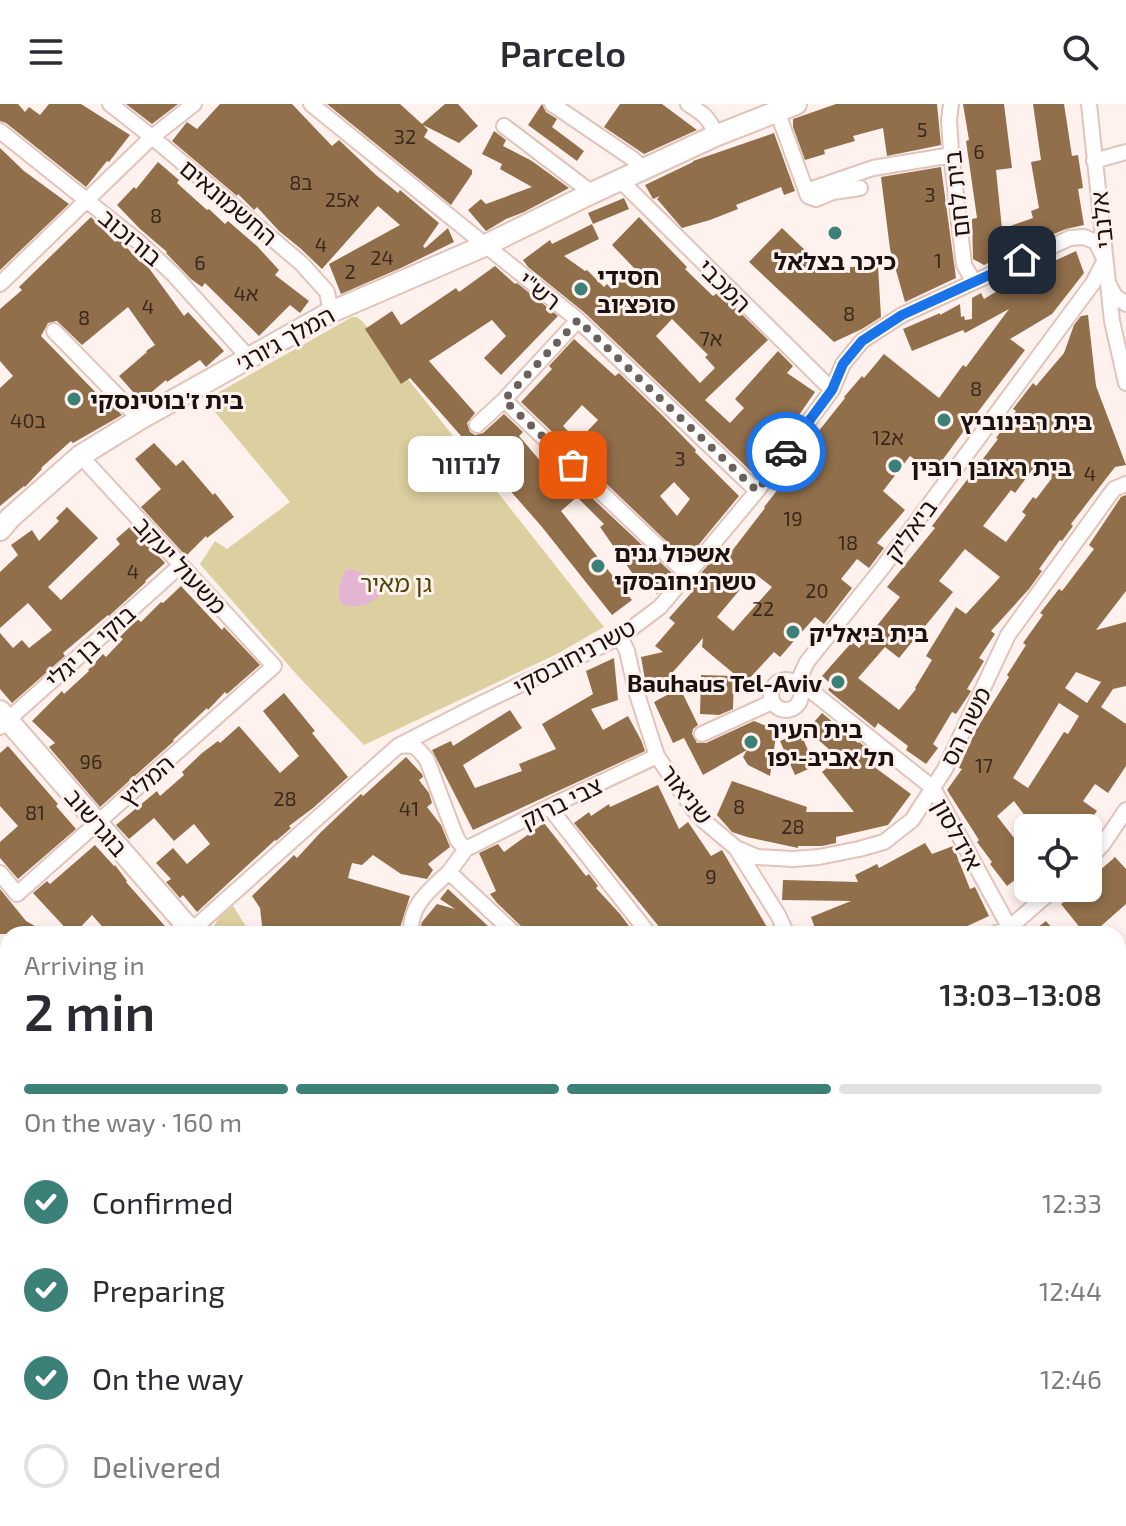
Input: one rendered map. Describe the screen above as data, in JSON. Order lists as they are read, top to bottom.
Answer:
{
  "streets": {
    "street": [
      "בית לחם",
      "החשמונאים",
      "אלנבי",
      "בורוכוב",
      "המכבי",
      "רש\"י",
      "המלך ג׳ורג׳",
      "ביאליק",
      "משעול יעקב",
      "בוקי בן יגלי",
      "טשרניחובסקי",
      "משה הס",
      "המליץ",
      "שניאור",
      "צבי ברוק",
      "בוגרשוב",
      "אידלסון"
    ]
  },
  "crossings": [
    ["בית לחם", "טשרניחובסקי"],
    ["החשמונאים", "המלך ג׳ורג׳"],
    ["אלנבי", "ביאליק"],
    ["אלנבי", "טשרניחובסקי"],
    ["בורוכוב", "המלך ג׳ורג׳"],
    ["המכבי", "המלך ג׳ורג׳"],
    ["המכבי", "טשרניחובסקי"],
    ["רש\"י", "המלך ג׳ורג׳"],
    ["רש\"י", "טשרניחובסקי"],
    ["ביאליק", "טשרניחובסקי"],
    ["ביאליק", "אידלסון"],
    ["משעול יעקב", "בוקי בן יגלי"],
    ["משעול יעקב", "המליץ"],
    ["בוקי בן יגלי", "בוגרשוב"],
    ["טשרניחובסקי", "שניאור"],
    ["משה הס", "שניאור"],
    ["משה הס", "אידלסון"],
    ["המליץ", "בוגרשוב"],
    ["שניאור", "צבי ברוק"]
  ],
  "parks": ["גן מאיר"],
  "places": [
    "כיכר בצלאל",
    "חסידי סוכצ׳וב",
    "בית ז'בוטינסקי",
    "בית רבינוביץ",
    "לנדוור",
    "בית ראובן רובין",
    "אשכול גנים טשרניחובסקי",
    "בית ביאליק",
    "Bauhaus Tel-Aviv",
    "בית העיר תל אביב-יפו"
  ],
  "house_numbers": [
    "5",
    "32",
    "6",
    "8ב",
    "3",
    "25א",
    "8",
    "4",
    "24",
    "1",
    "6",
    "2",
    "4א",
    "4",
    "8",
    "8",
    "7א",
    "8",
    "40ב",
    "12א",
    "3",
    "4",
    "19",
    "18",
    "4",
    "20",
    "22",
    "96",
    "17",
    "28",
    "8",
    "41",
    "81",
    "28",
    "9"
  ],
  "page": {
    "header": "Parcelo",
    "bubble": "לנדוור",
    "heading": ["2 min", "Arriving in", "13:03–13:08"],
    "bar": "On the way · 160 m",
    "list": [
      ["Confirmed", "12:33"],
      ["Preparing", "12:44"],
      ["On the way", "12:46"],
      "Delivered"
    ]
  }
}
